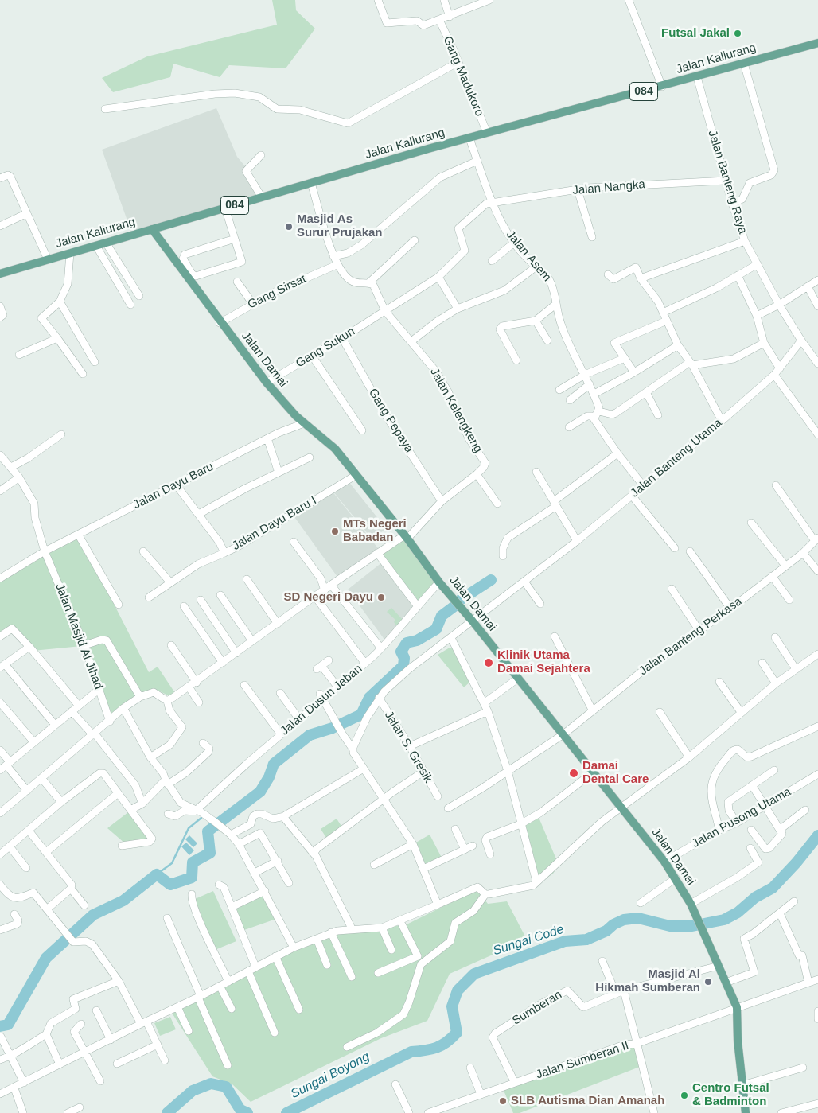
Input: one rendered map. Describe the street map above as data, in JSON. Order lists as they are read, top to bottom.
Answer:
{
  "streets": {
    "main road": ["Jalan Kaliurang", "084", "Jalan Damai"],
    "street": [
      "Gang Madukoro",
      "Jalan Banteng Raya",
      "Jalan Nangka",
      "Jalan Asem",
      "Gang Sirsat",
      "Gang Sukun",
      "Jalan Kelengkeng",
      "Gang Pepaya",
      "Jalan Banteng Utama",
      "Jalan Dayu Baru",
      "Jalan Dayu Baru I",
      "Jalan Masjid Al Jihad",
      "Jalan Banteng Perkasa",
      "Jalan Dusun Jaban",
      "Jalan S. Gresik",
      "Jalan Pusong Utama",
      "Sumberan",
      "Jalan Sumberan II"
    ]
  },
  "crossings": [
    ["Jalan Kaliurang", "Gang Madukoro"],
    ["Jalan Kaliurang", "Jalan Banteng Raya"],
    ["Jalan Kaliurang", "Jalan Asem"],
    ["Jalan Kaliurang", "Jalan Damai"],
    ["Jalan Banteng Raya", "Jalan Nangka"],
    ["Jalan Nangka", "Jalan Asem"],
    ["Jalan Nangka", "Gang Sukun"],
    ["Jalan Asem", "Gang Sukun"],
    ["Gang Sirsat", "Jalan Damai"],
    ["Gang Sukun", "Jalan Damai"],
    ["Gang Sukun", "Jalan Kelengkeng"],
    ["Gang Sukun", "Gang Pepaya"],
    ["Jalan Damai", "Jalan Banteng Utama"],
    ["Jalan Damai", "Jalan Dayu Baru"],
    ["Jalan Damai", "Jalan Dayu Baru I"],
    ["Jalan Damai", "Jalan Banteng Perkasa"],
    ["Jalan Damai", "Jalan Dusun Jaban"],
    ["Jalan Damai", "Jalan Pusong Utama"],
    ["Jalan Damai", "Sumberan"],
    ["Jalan Damai", "Jalan Sumberan II"],
    ["Jalan Banteng Utama", "Jalan S. Gresik"],
    ["Jalan Dayu Baru", "Jalan Dayu Baru I"],
    ["Jalan Dayu Baru", "Jalan Masjid Al Jihad"],
    ["Sumberan", "Jalan Sumberan II"]
  ],
  "water": ["Sungai Code", "Sungai Boyong"],
  "places": [
    "Futsal Jakal",
    "Masjid As Surur Prujakan",
    "MTs Negeri Babadan",
    "SD Negeri Dayu",
    "Klinik Utama Damai Sejahtera",
    "Damai Dental Care",
    "Masjid Al Hikmah Sumberan",
    "Centro Futsal & Badminton",
    "SLB Autisma Dian Amanah"
  ]
}
